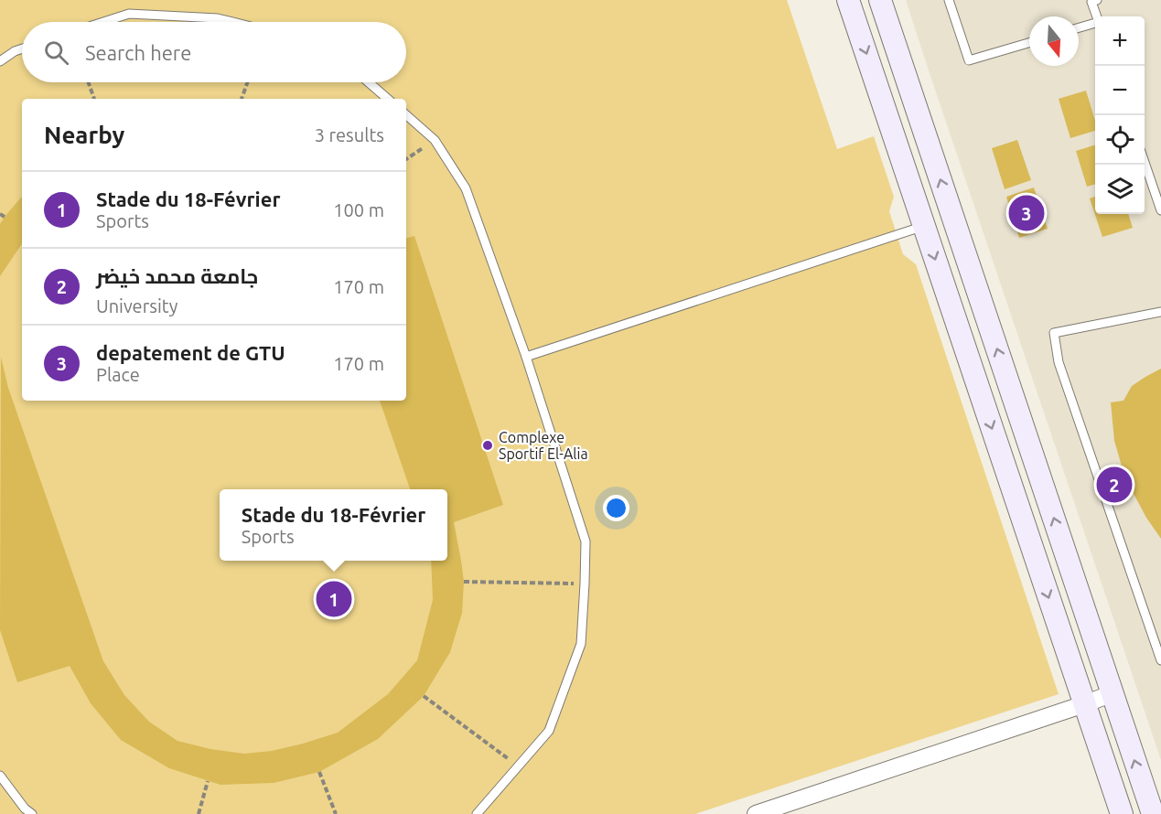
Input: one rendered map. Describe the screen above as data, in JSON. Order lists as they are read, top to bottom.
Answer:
{
  "places": ["Complexe Sportif El-Alia"],
  "north": "bottom",
  "page": {
    "map_buttons": ["+", "−"],
    "search": "Search here",
    "heading": ["Nearby", "3 results"],
    "list": [
      {
        "mark": "1",
        "name": "Stade du 18-Février",
        "note": "Sports",
        "value": "100 m"
      },
      {
        "mark": "2",
        "name": "جامعة محمد خيضر",
        "note": "University",
        "value": "170 m"
      },
      {
        "mark": "3",
        "name": "depatement de GTU",
        "note": "Place",
        "value": "170 m"
      }
    ],
    "pins": ["3", "2", "1"],
    "popup": ["Stade du 18-Février", "Sports"]
  }
}
